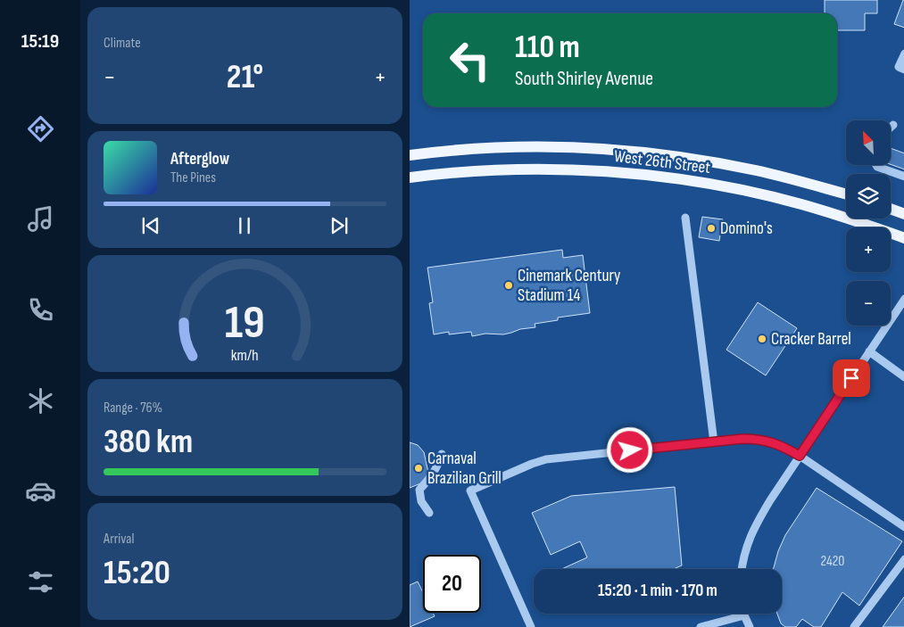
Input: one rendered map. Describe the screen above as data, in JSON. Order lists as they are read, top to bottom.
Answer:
{
  "streets": {
    "main road": ["West 26th Street"]
  },
  "places": [
    "Domino's",
    "Cinemark Century Stadium 14",
    "Cracker Barrel",
    "Carnaval Brazilian Grill"
  ],
  "house_numbers": ["2420"],
  "north": "top left",
  "page": {
    "tabs": "15:19",
    "tile": [
      "Climate",
      ["Range · 76%", "380 km"],
      ["Arrival", "15:20"]
    ],
    "turn": ["110 m", "South Shirley Avenue"],
    "heat": ["−", "21°", "+"],
    "map_buttons": ["+", "−"],
    "song": ["Afterglow", "The Pines"],
    "limit": "20",
    "trip": "15:20 · 1 min · 170 m",
    "gauge": ["19", "km/h"]
  }
}
